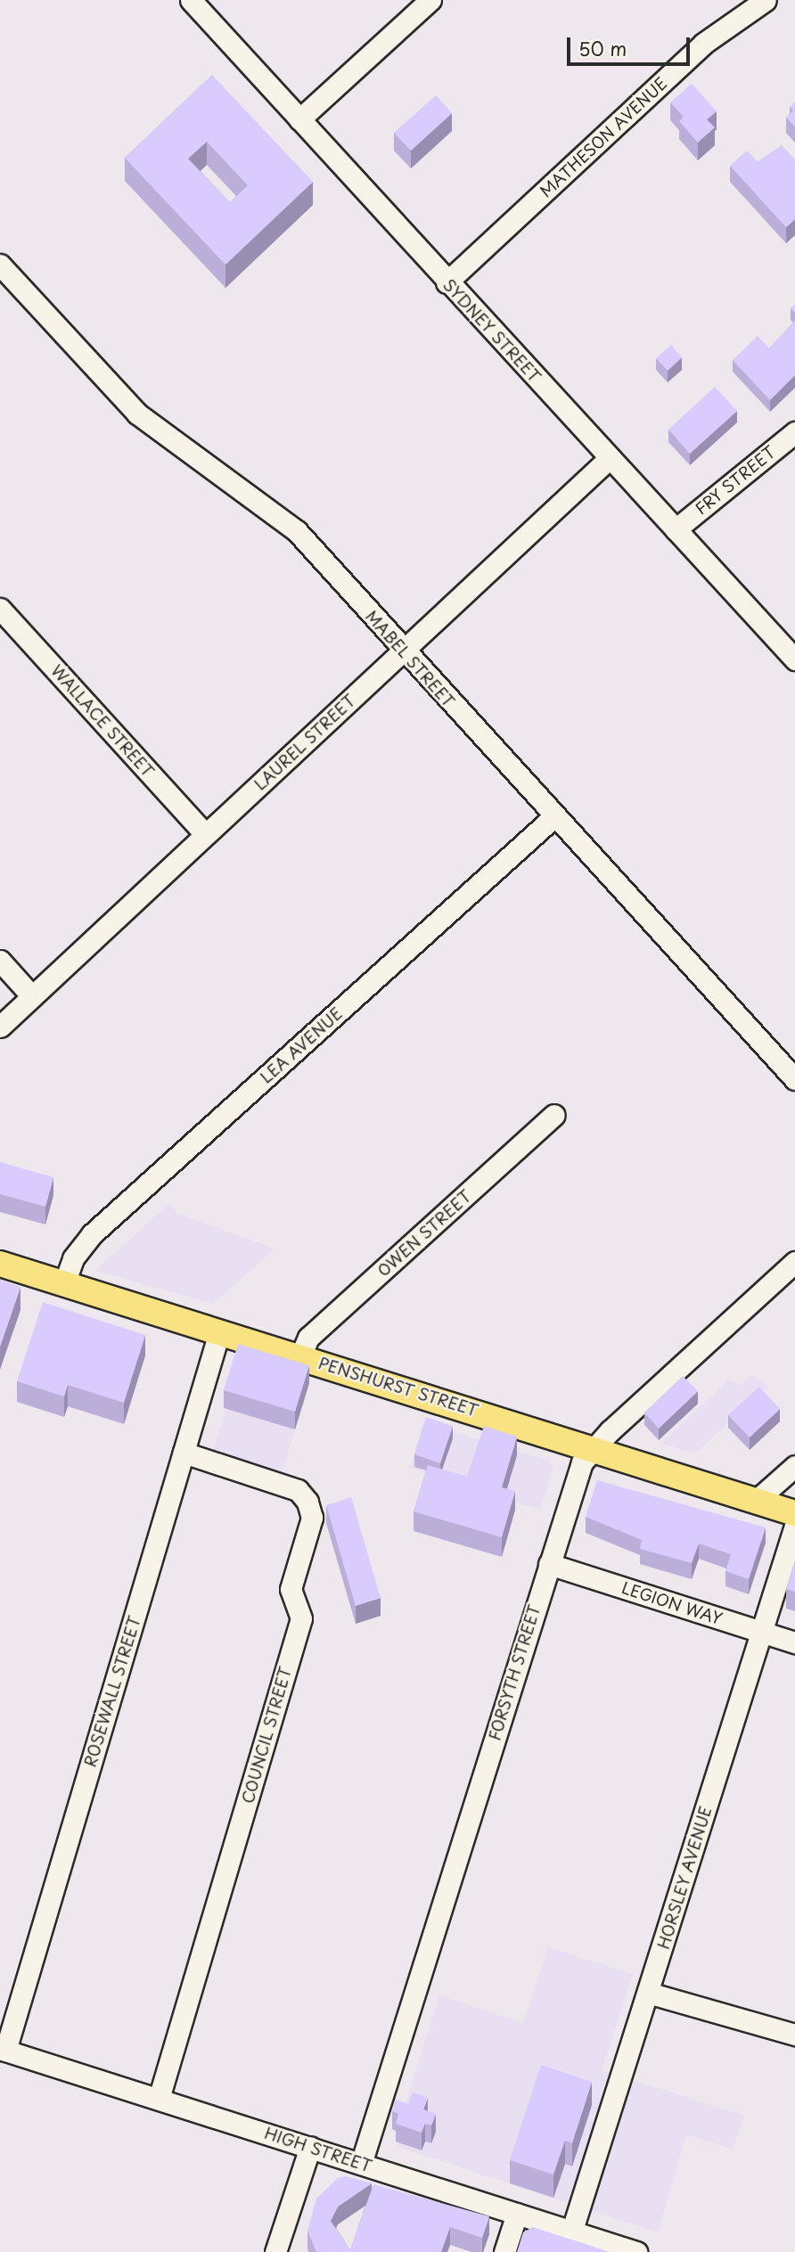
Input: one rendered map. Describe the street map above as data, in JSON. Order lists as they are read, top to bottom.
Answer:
{
  "streets": {
    "main road": ["PENSHURST STREET"],
    "street": [
      "MATHESON AVENUE",
      "SYDNEY STREET",
      "FRY STREET",
      "MABEL STREET",
      "WALLACE STREET",
      "LAUREL STREET",
      "LEA AVENUE",
      "OWEN STREET",
      "LEGION WAY",
      "FORSYTH STREET",
      "ROSEWALL STREET",
      "COUNCIL STREET",
      "HORSLEY AVENUE",
      "HIGH STREET"
    ]
  },
  "crossings": [
    ["MATHESON AVENUE", "SYDNEY STREET"],
    ["SYDNEY STREET", "FRY STREET"],
    ["SYDNEY STREET", "LAUREL STREET"],
    ["MABEL STREET", "LAUREL STREET"],
    ["MABEL STREET", "LEA AVENUE"],
    ["WALLACE STREET", "LAUREL STREET"],
    ["LEA AVENUE", "PENSHURST STREET"],
    ["OWEN STREET", "PENSHURST STREET"],
    ["PENSHURST STREET", "FORSYTH STREET"],
    ["PENSHURST STREET", "ROSEWALL STREET"],
    ["LEGION WAY", "FORSYTH STREET"],
    ["LEGION WAY", "HORSLEY AVENUE"],
    ["FORSYTH STREET", "HIGH STREET"],
    ["ROSEWALL STREET", "COUNCIL STREET"],
    ["ROSEWALL STREET", "HIGH STREET"],
    ["COUNCIL STREET", "HIGH STREET"],
    ["HORSLEY AVENUE", "HIGH STREET"]
  ],
  "scale_bar": "50 m"
}
